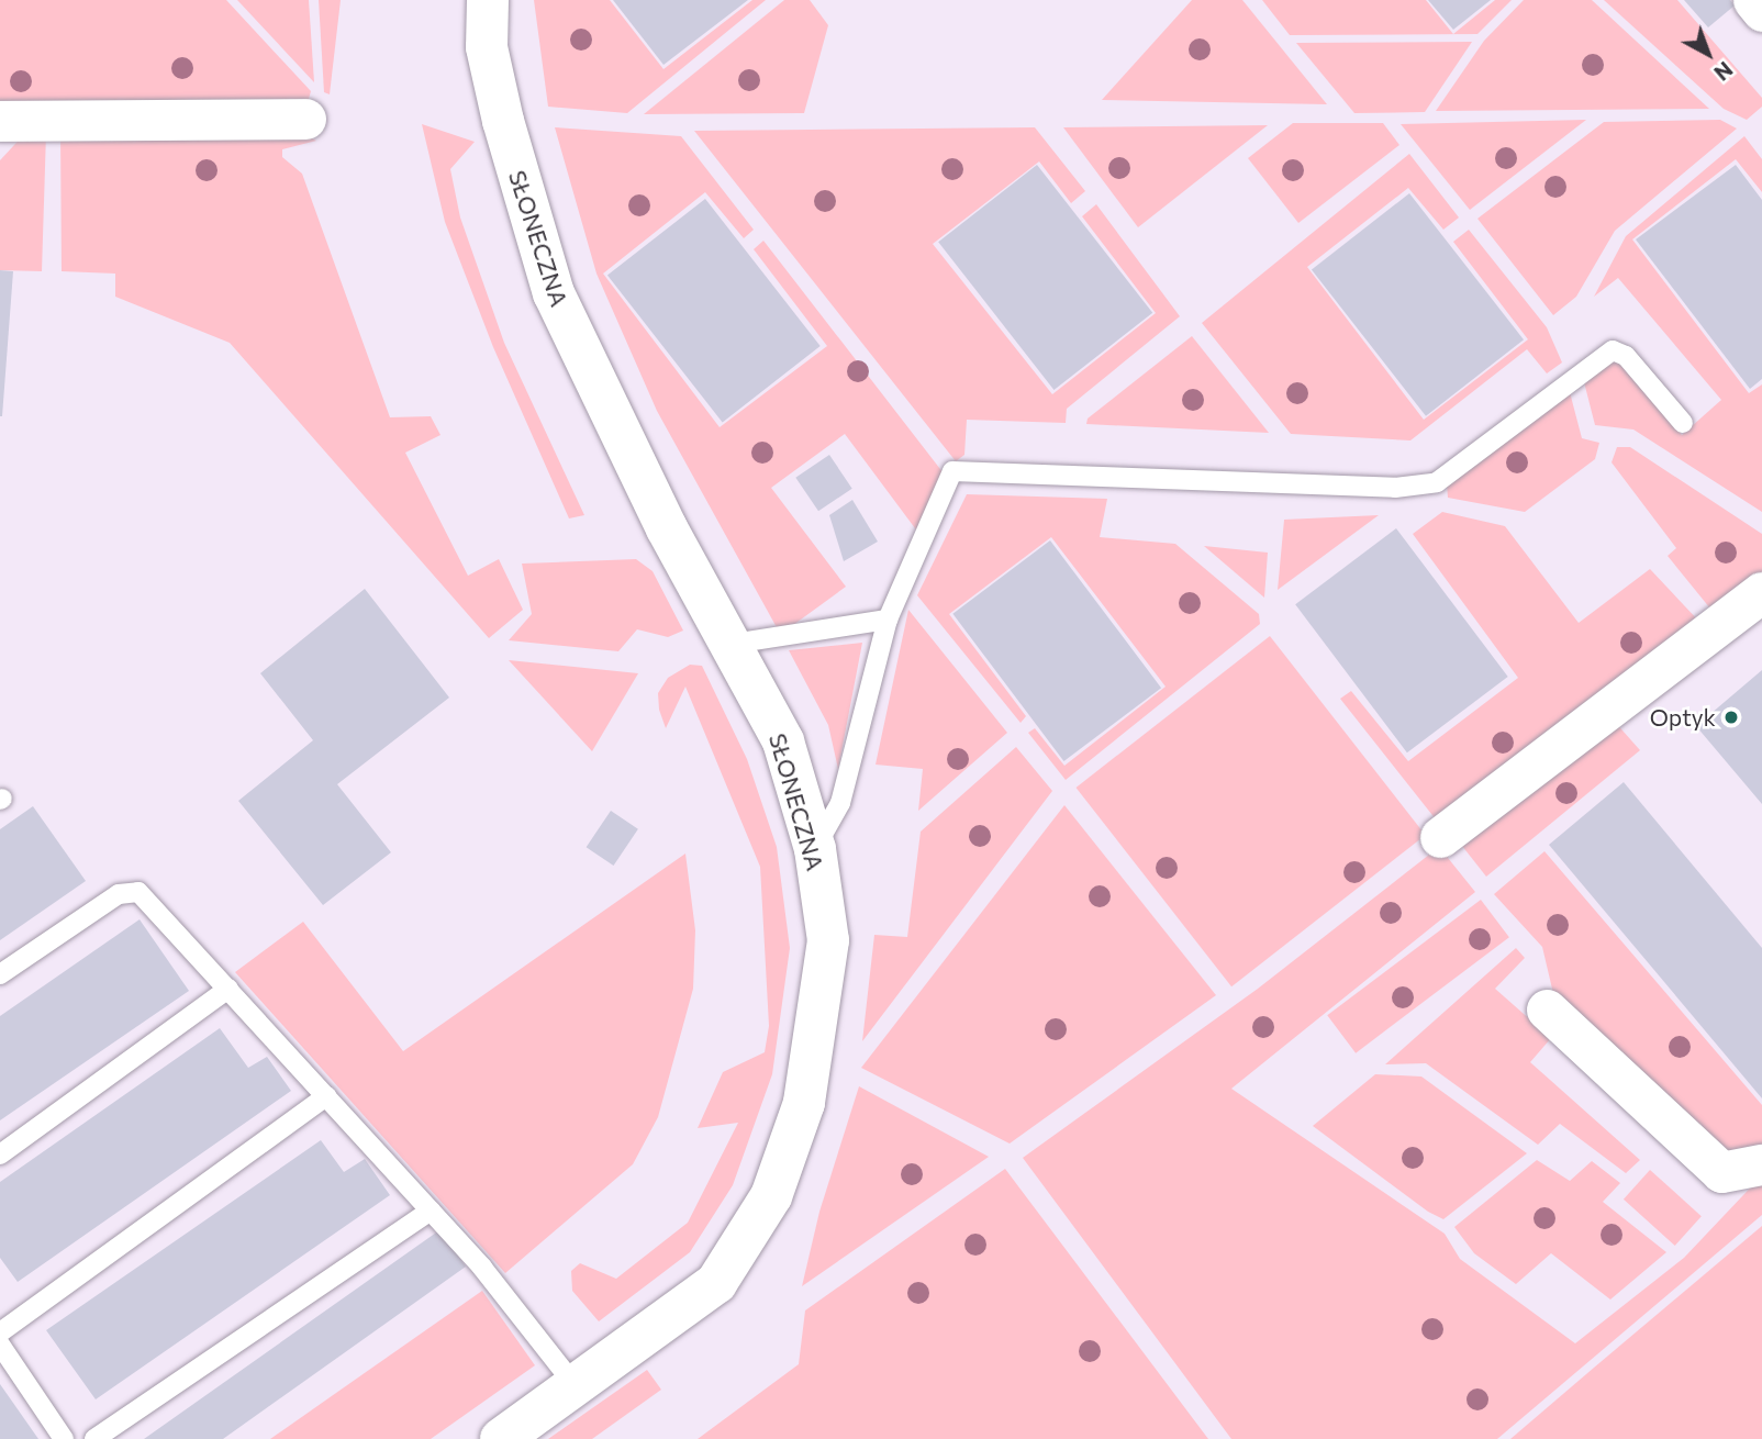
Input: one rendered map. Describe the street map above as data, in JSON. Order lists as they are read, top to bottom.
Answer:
{
  "streets": {
    "street": ["SŁONECZNA"]
  },
  "places": ["Optyk"],
  "north": "bottom right"
}
